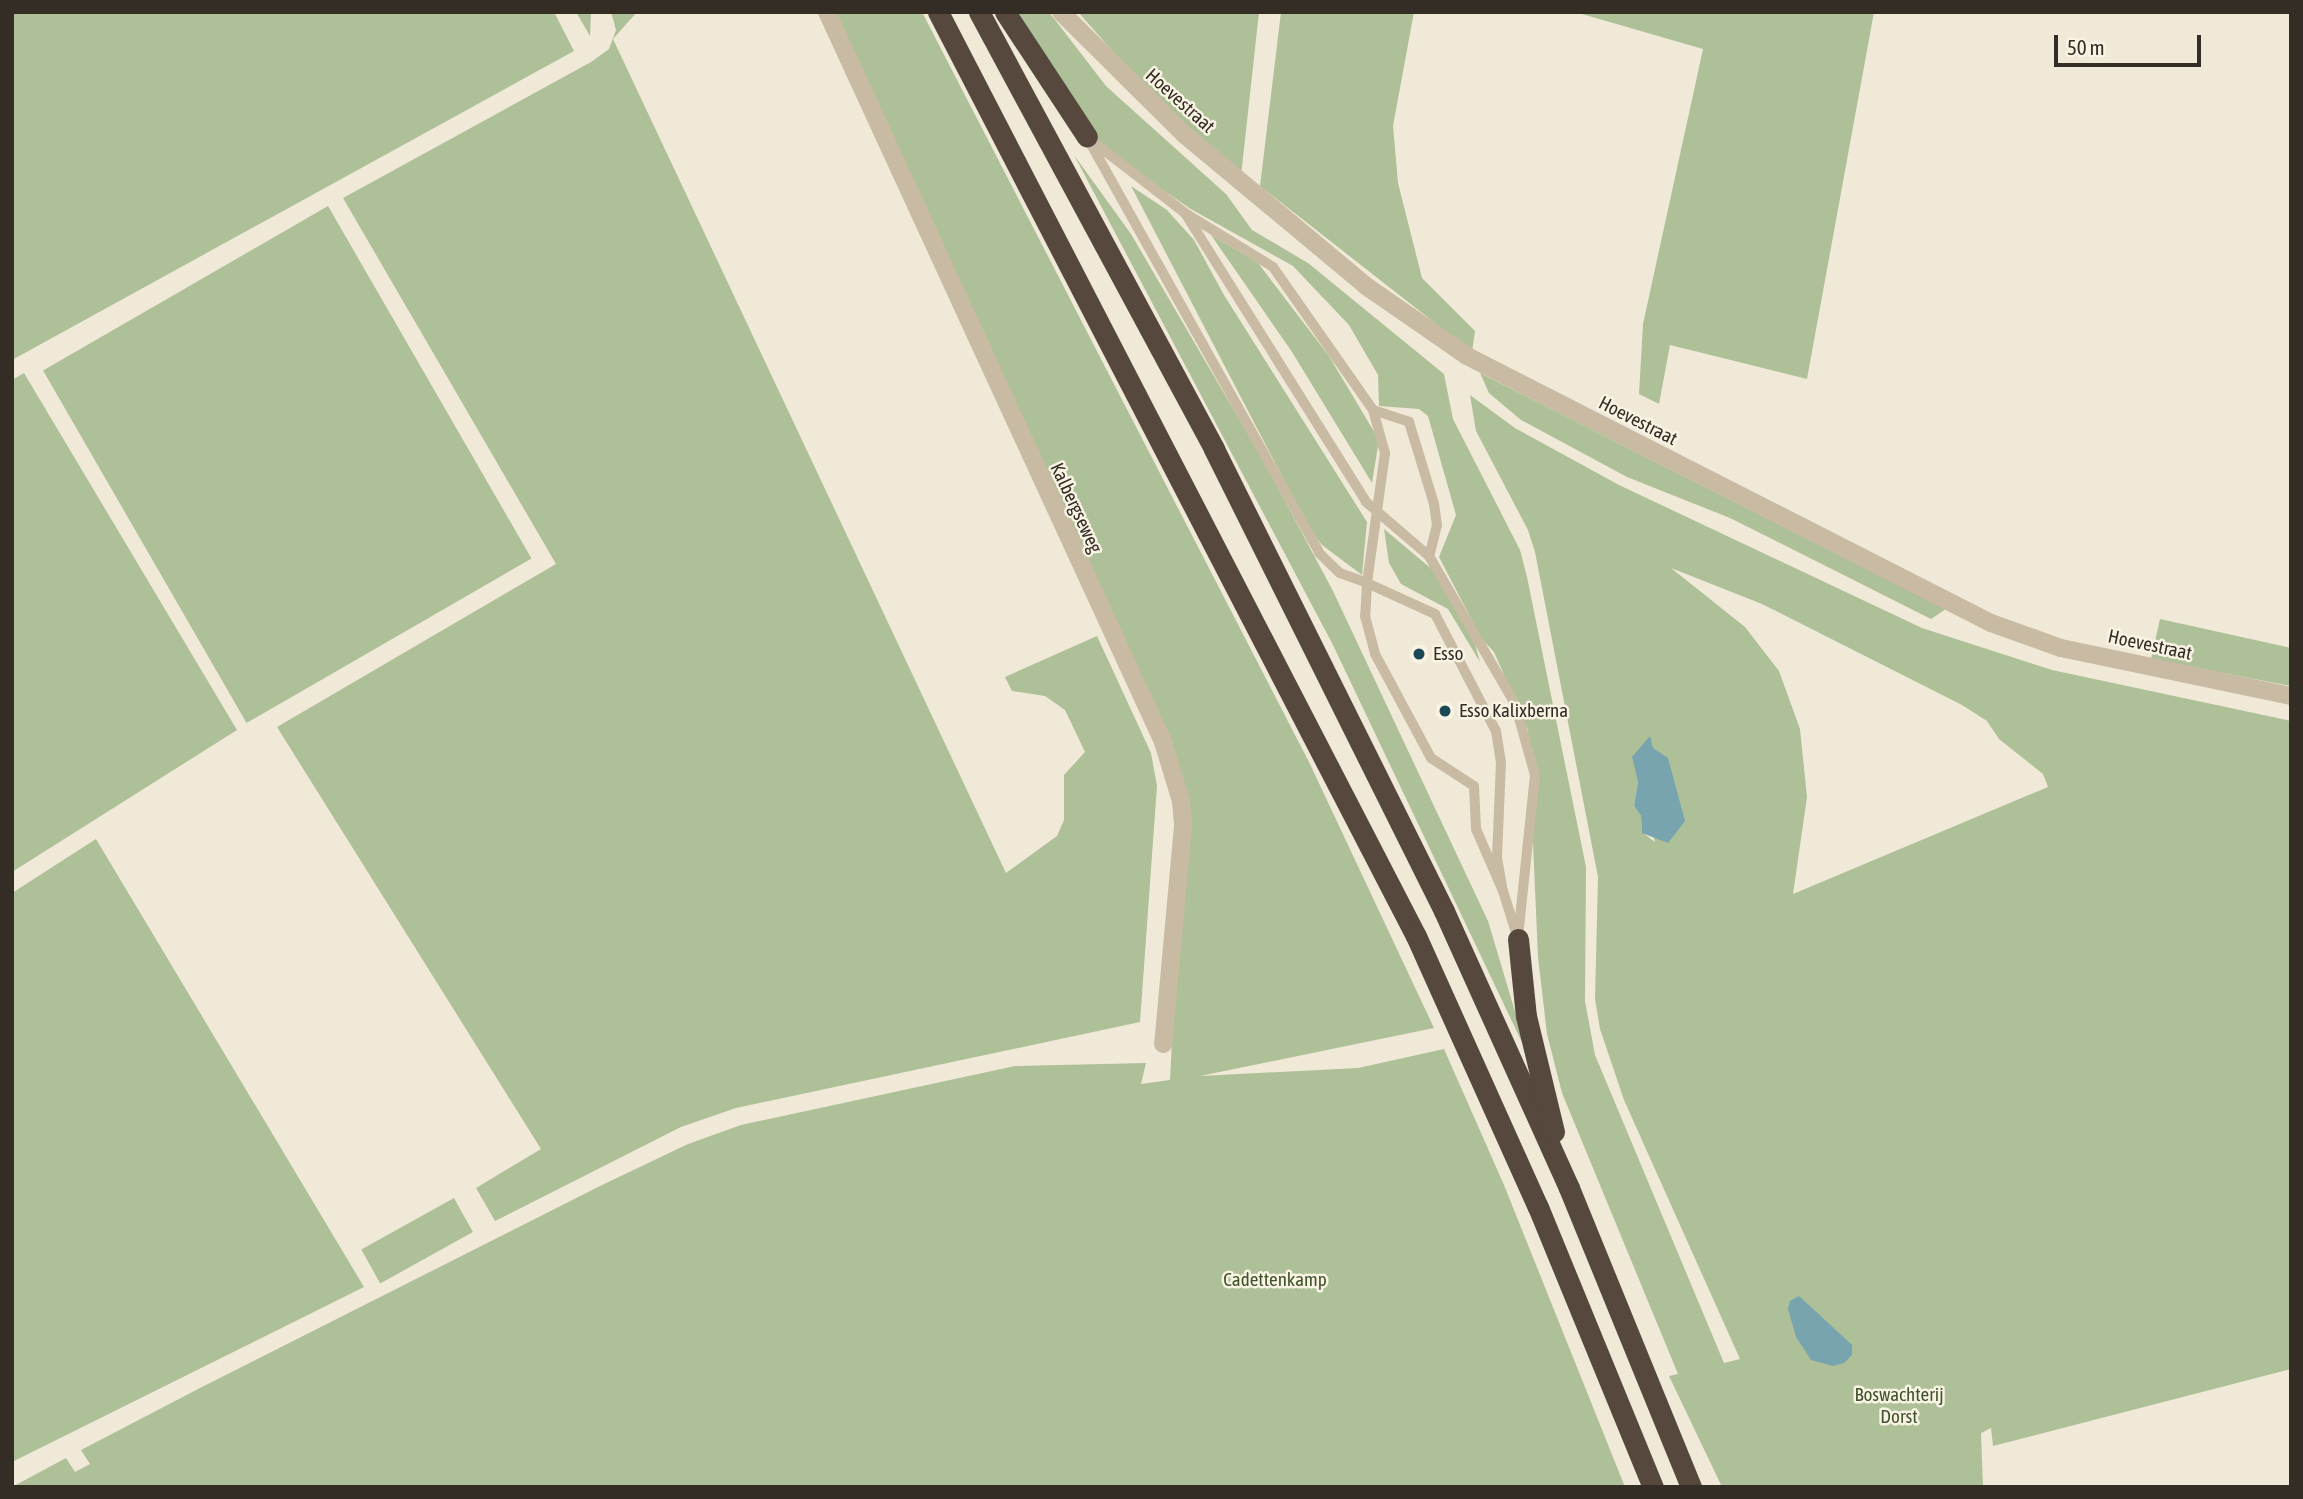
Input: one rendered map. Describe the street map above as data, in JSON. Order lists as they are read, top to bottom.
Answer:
{
  "streets": {
    "street": ["Hoevestraat", "Kalbergseweg"]
  },
  "parks": ["Cadettenkamp", "Boswachterij Dorst"],
  "places": ["Esso", "Esso Kalixberna"],
  "scale_bar": "50 m"
}
